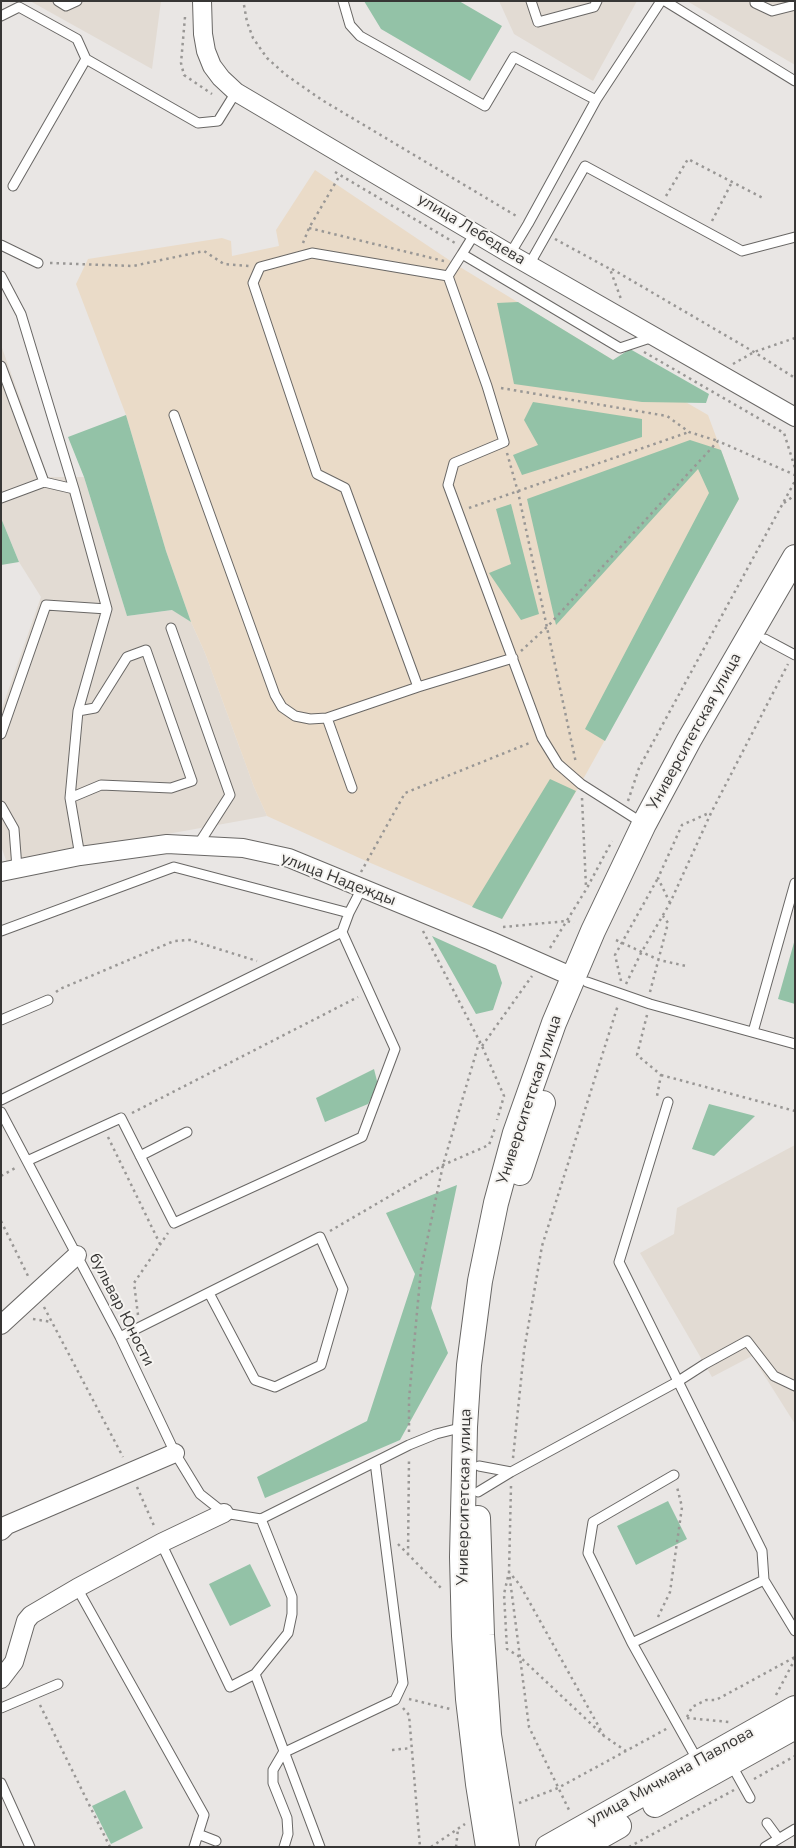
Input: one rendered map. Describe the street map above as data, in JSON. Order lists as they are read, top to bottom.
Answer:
{
  "streets": {
    "main road": ["Университетская улица", "улица Мичмана Павлова"],
    "street": ["улица Лебедева", "улица Надежды"],
    "lane": ["бульвар Юности"]
  },
  "crossings": [
    ["Университетская улица", "улица Надежды"]
  ]
}
